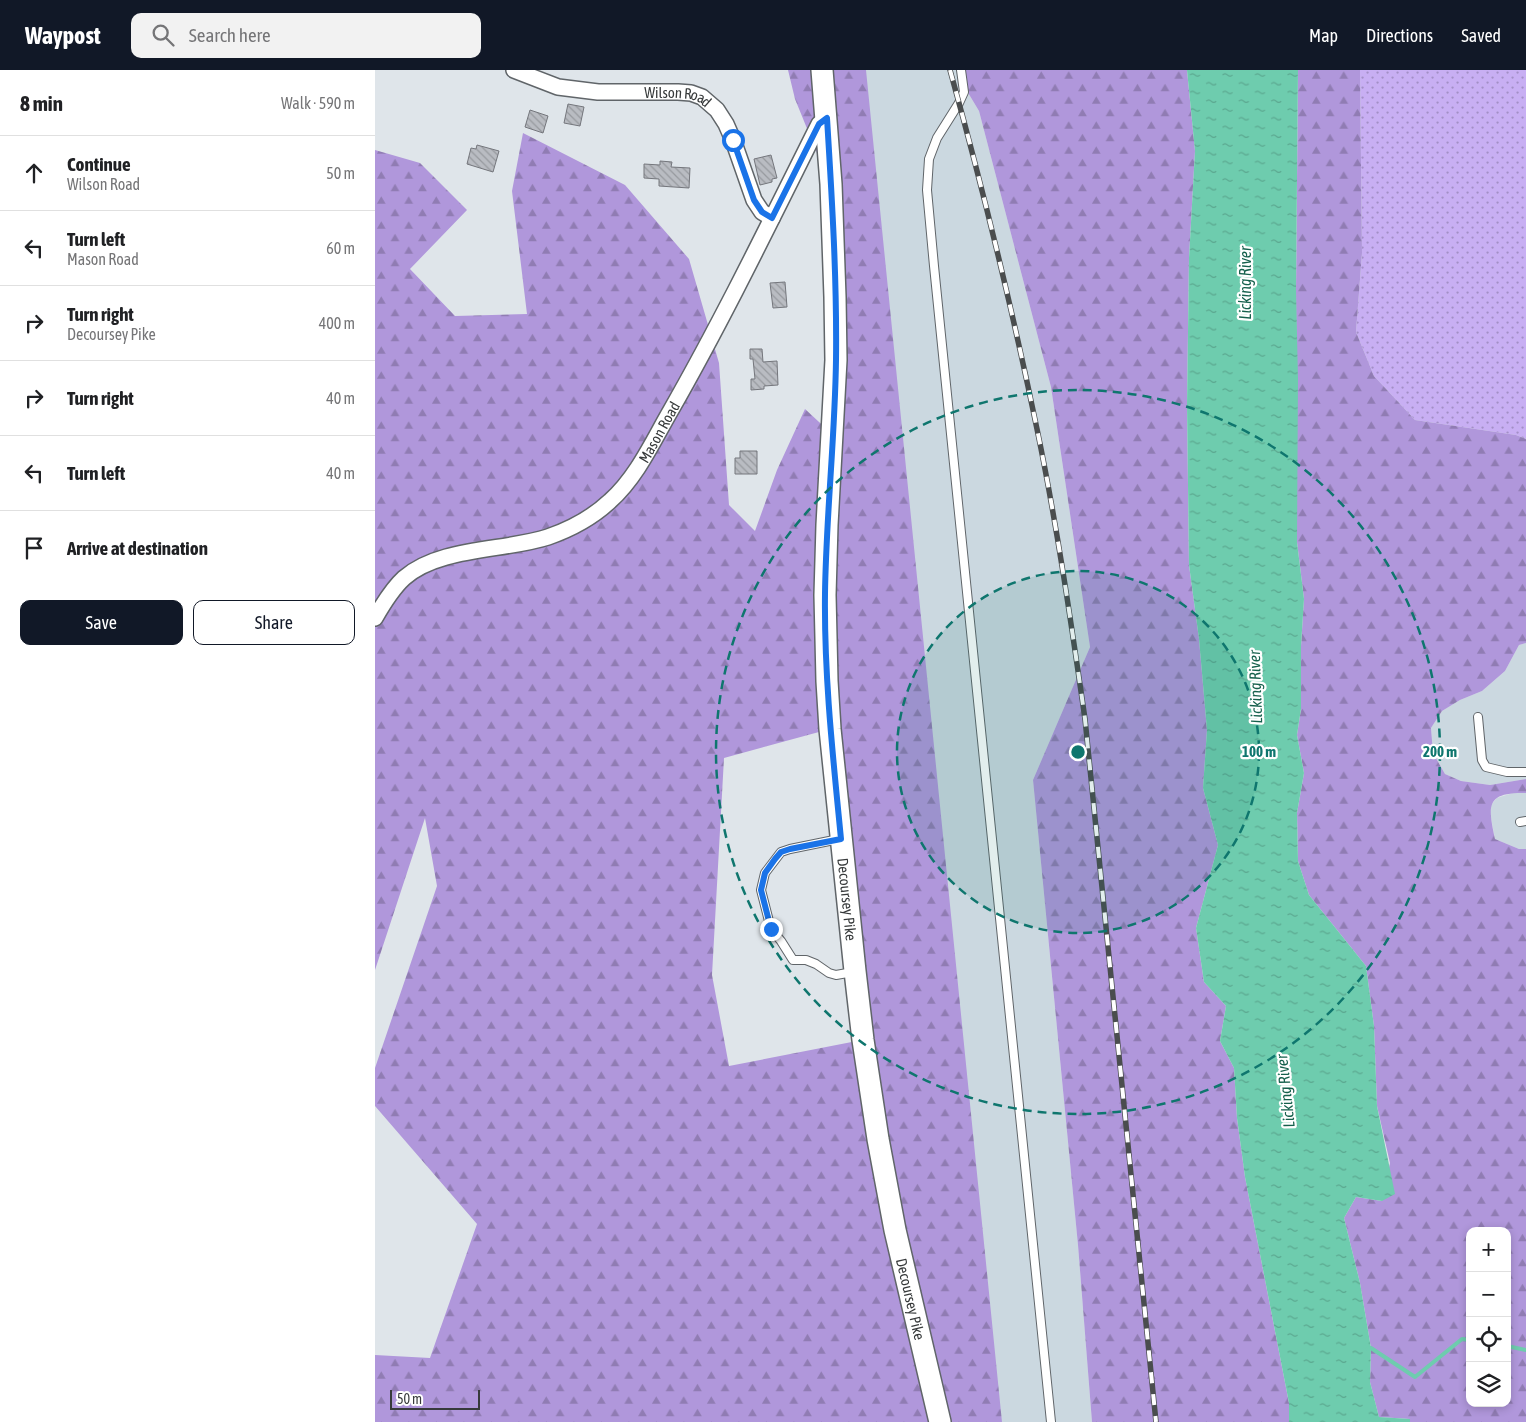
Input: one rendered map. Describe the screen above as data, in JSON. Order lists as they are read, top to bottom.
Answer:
{
  "streets": {
    "main road": ["Decoursey Pike"],
    "street": ["Wilson Road", "Mason Road"]
  },
  "crossings": [
    ["Wilson Road", "Mason Road"],
    ["Mason Road", "Decoursey Pike"]
  ],
  "water": ["Licking River"],
  "scale_bar": "50 m",
  "page": {
    "header": "Waypost",
    "search": "Search here",
    "nav": ["Map", "Directions", "Saved"],
    "heading": ["8 min", "Walk · 590 m"],
    "list": [
      ["Continue", "Wilson Road", "50 m"],
      ["Turn left", "Mason Road", "60 m"],
      ["Turn right", "Decoursey Pike", "400 m"],
      ["Turn right", "40 m"],
      ["Turn left", "40 m"],
      "Arrive at destination"
    ],
    "buttons": ["Save", "Share"],
    "map_buttons": ["+", "−"],
    "scale": "50 m"
  },
  "rings": ["100 m", "200 m"]
}
